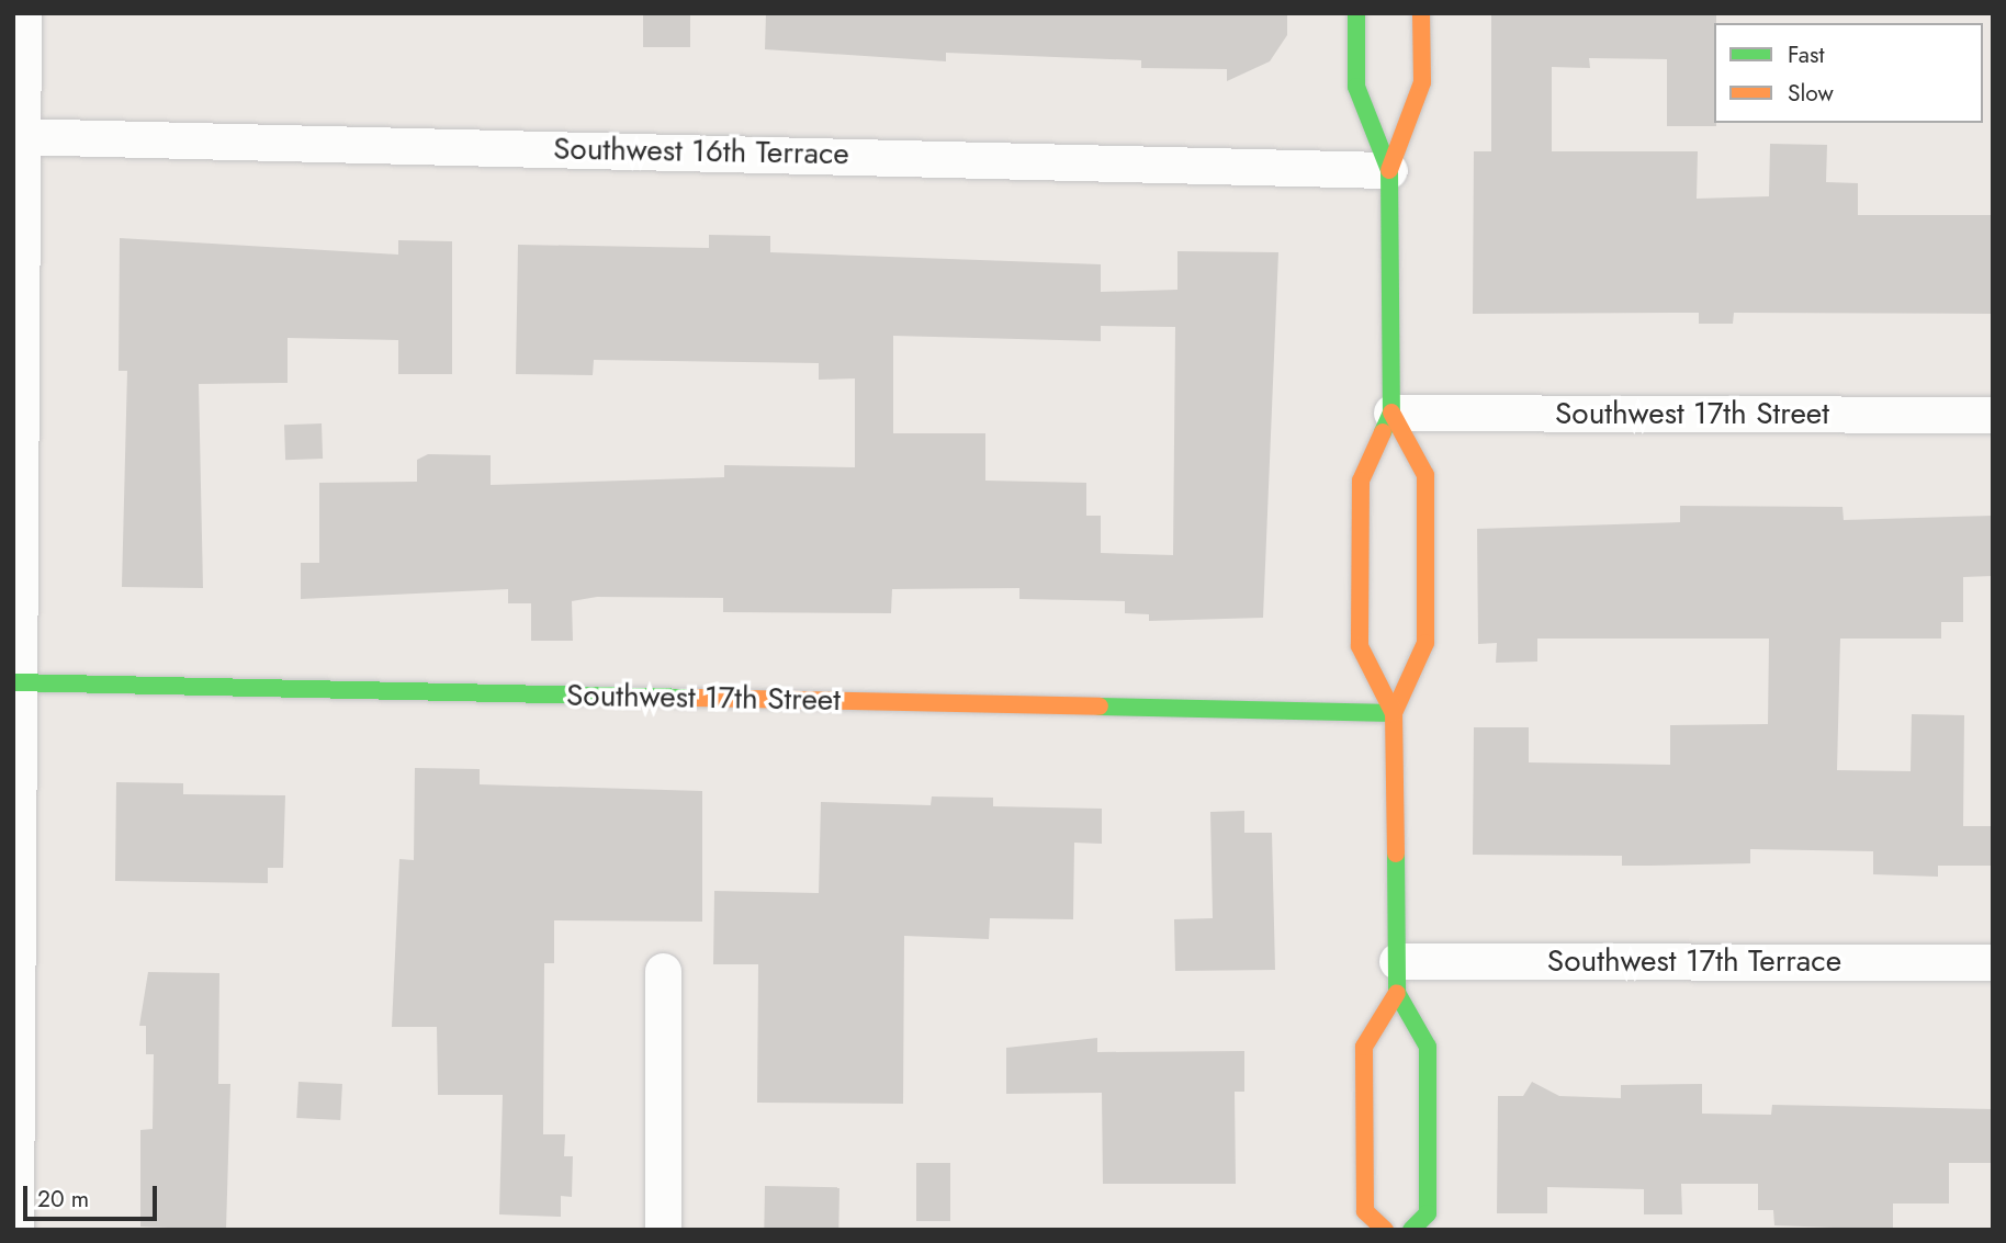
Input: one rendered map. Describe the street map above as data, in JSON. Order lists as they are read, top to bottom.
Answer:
{
  "streets": {
    "main road": ["Southwest 17th Street"],
    "street": ["Southwest 16th Terrace", "Southwest 17th Terrace"]
  },
  "legend": ["Fast", "Slow"],
  "scale_bar": "20 m"
}
